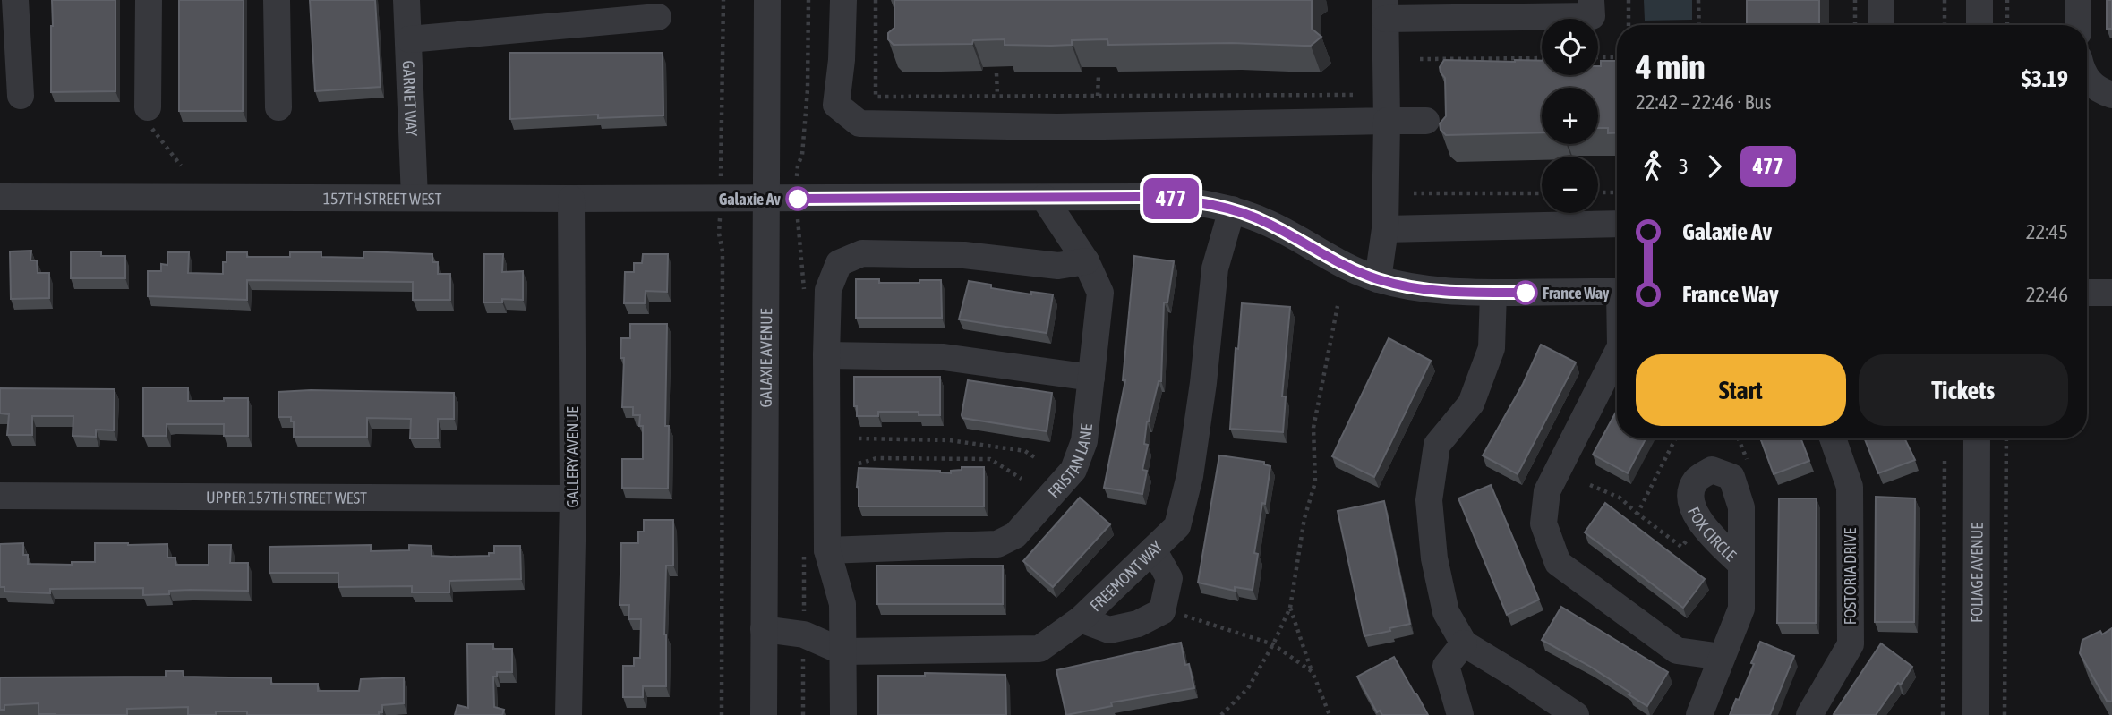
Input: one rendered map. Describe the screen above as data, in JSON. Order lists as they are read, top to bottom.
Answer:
{
  "streets": {
    "street": [
      "GARNET WAY",
      "157TH STREET WEST",
      "GALAXIE AVENUE",
      "GALLERY AVENUE",
      "FRISTAN LANE",
      "UPPER 157TH STREET WEST",
      "FOX CIRCLE",
      "FOLIAGE AVENUE",
      "FREEMONT WAY",
      "FOSTORIA DRIVE"
    ]
  },
  "crossings": [
    ["GARNET WAY", "157TH STREET WEST"],
    ["157TH STREET WEST", "GALAXIE AVENUE"],
    ["157TH STREET WEST", "GALLERY AVENUE"],
    ["157TH STREET WEST", "FRISTAN LANE"],
    ["157TH STREET WEST", "FREEMONT WAY"],
    ["GALAXIE AVENUE", "FREEMONT WAY"],
    ["GALLERY AVENUE", "UPPER 157TH STREET WEST"]
  ],
  "places": ["Galaxie Av", "France Way"],
  "lines": ["bus line 477"],
  "page": {
    "on_map": "477",
    "map_buttons": ["+", "−"],
    "heading": ["4 min", "22:42 – 22:46 · Bus", "$3.19"],
    "legs": ["3", "477"],
    "list": [
      {
        "name": "Galaxie Av",
        "value": "22:45"
      },
      {
        "name": "France Way",
        "value": "22:46"
      }
    ],
    "buttons": ["Start", "Tickets"]
  }
}
